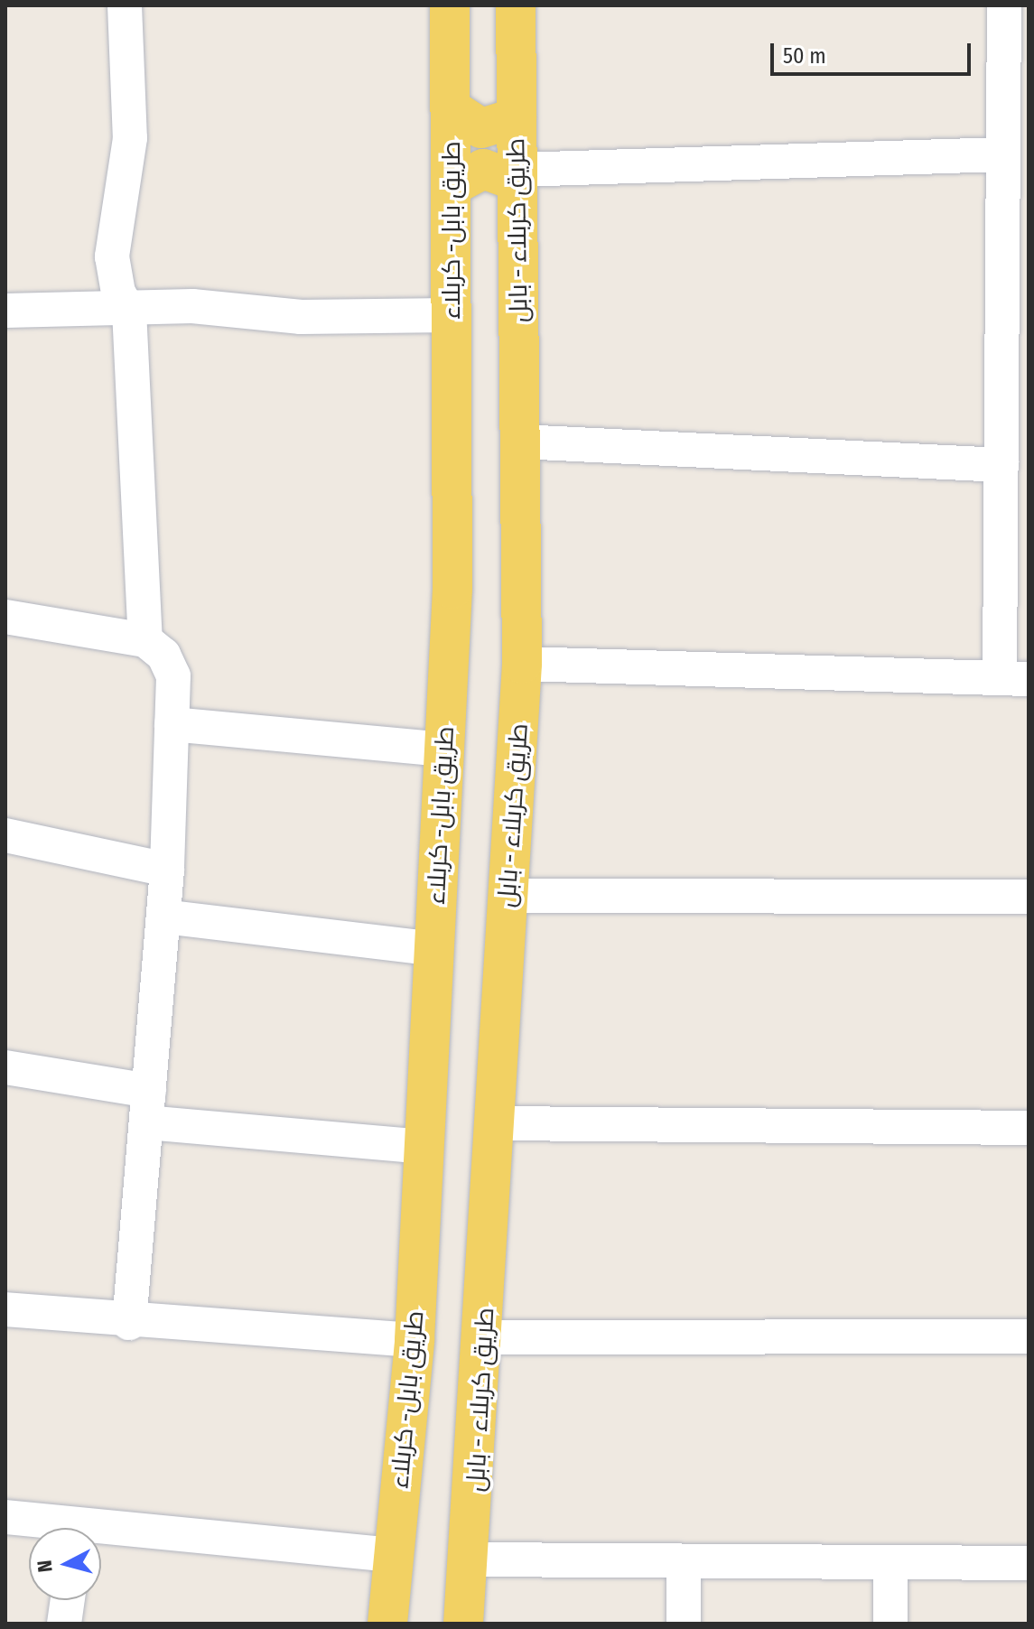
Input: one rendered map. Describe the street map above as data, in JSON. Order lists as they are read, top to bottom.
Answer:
{
  "streets": {
    "main road": ["طريق بابل- كربلاء", "طريق كربلاء - بابل"]
  },
  "scale_bar": "50 m",
  "north": "left"
}
